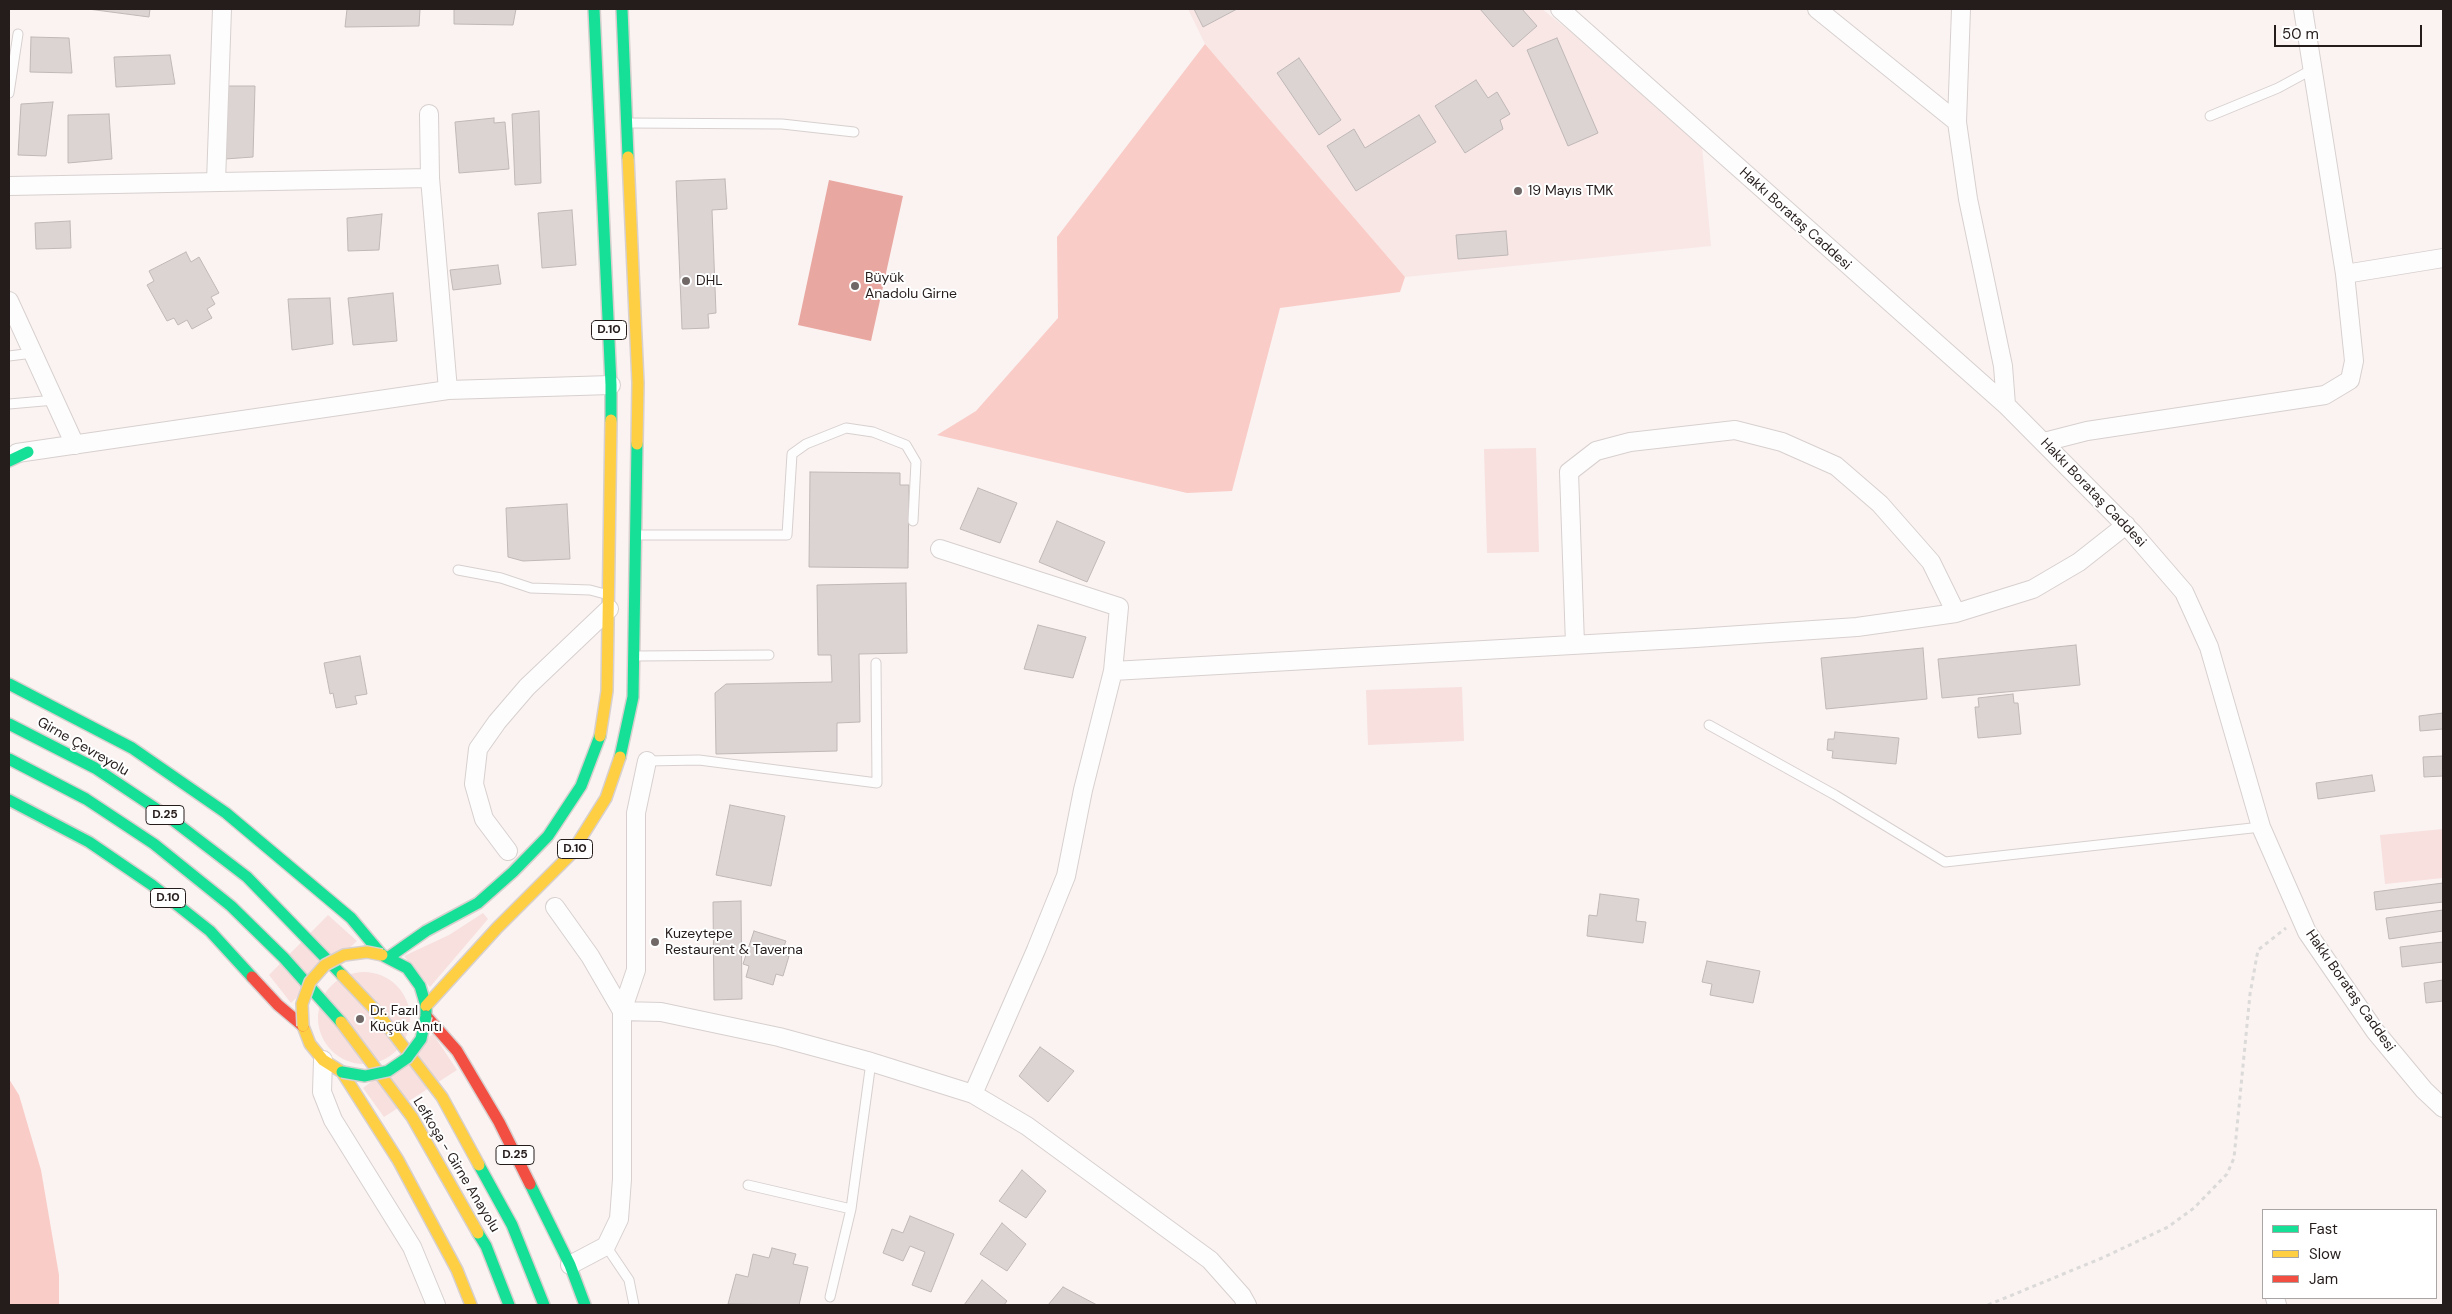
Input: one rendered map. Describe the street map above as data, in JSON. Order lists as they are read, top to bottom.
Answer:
{
  "streets": {
    "main road": [
      "D.10",
      "Girne Çevreyolu",
      "D.25",
      "Lefkoşa - Girne Anayolu"
    ],
    "street": ["Hakkı Borataş Caddesi"]
  },
  "crossings": [
    ["D.10", "D.25"],
    ["Girne Çevreyolu", "Lefkoşa - Girne Anayolu"]
  ],
  "places": [
    "19 Mayıs TMK",
    "DHL",
    "Büyük Anadolu Girne",
    "Kuzeytepe Restaurent & Taverna",
    "Dr. Fazıl Küçük Anıtı"
  ],
  "legend": ["Fast", "Slow", "Jam"],
  "scale_bar": "50 m"
}
